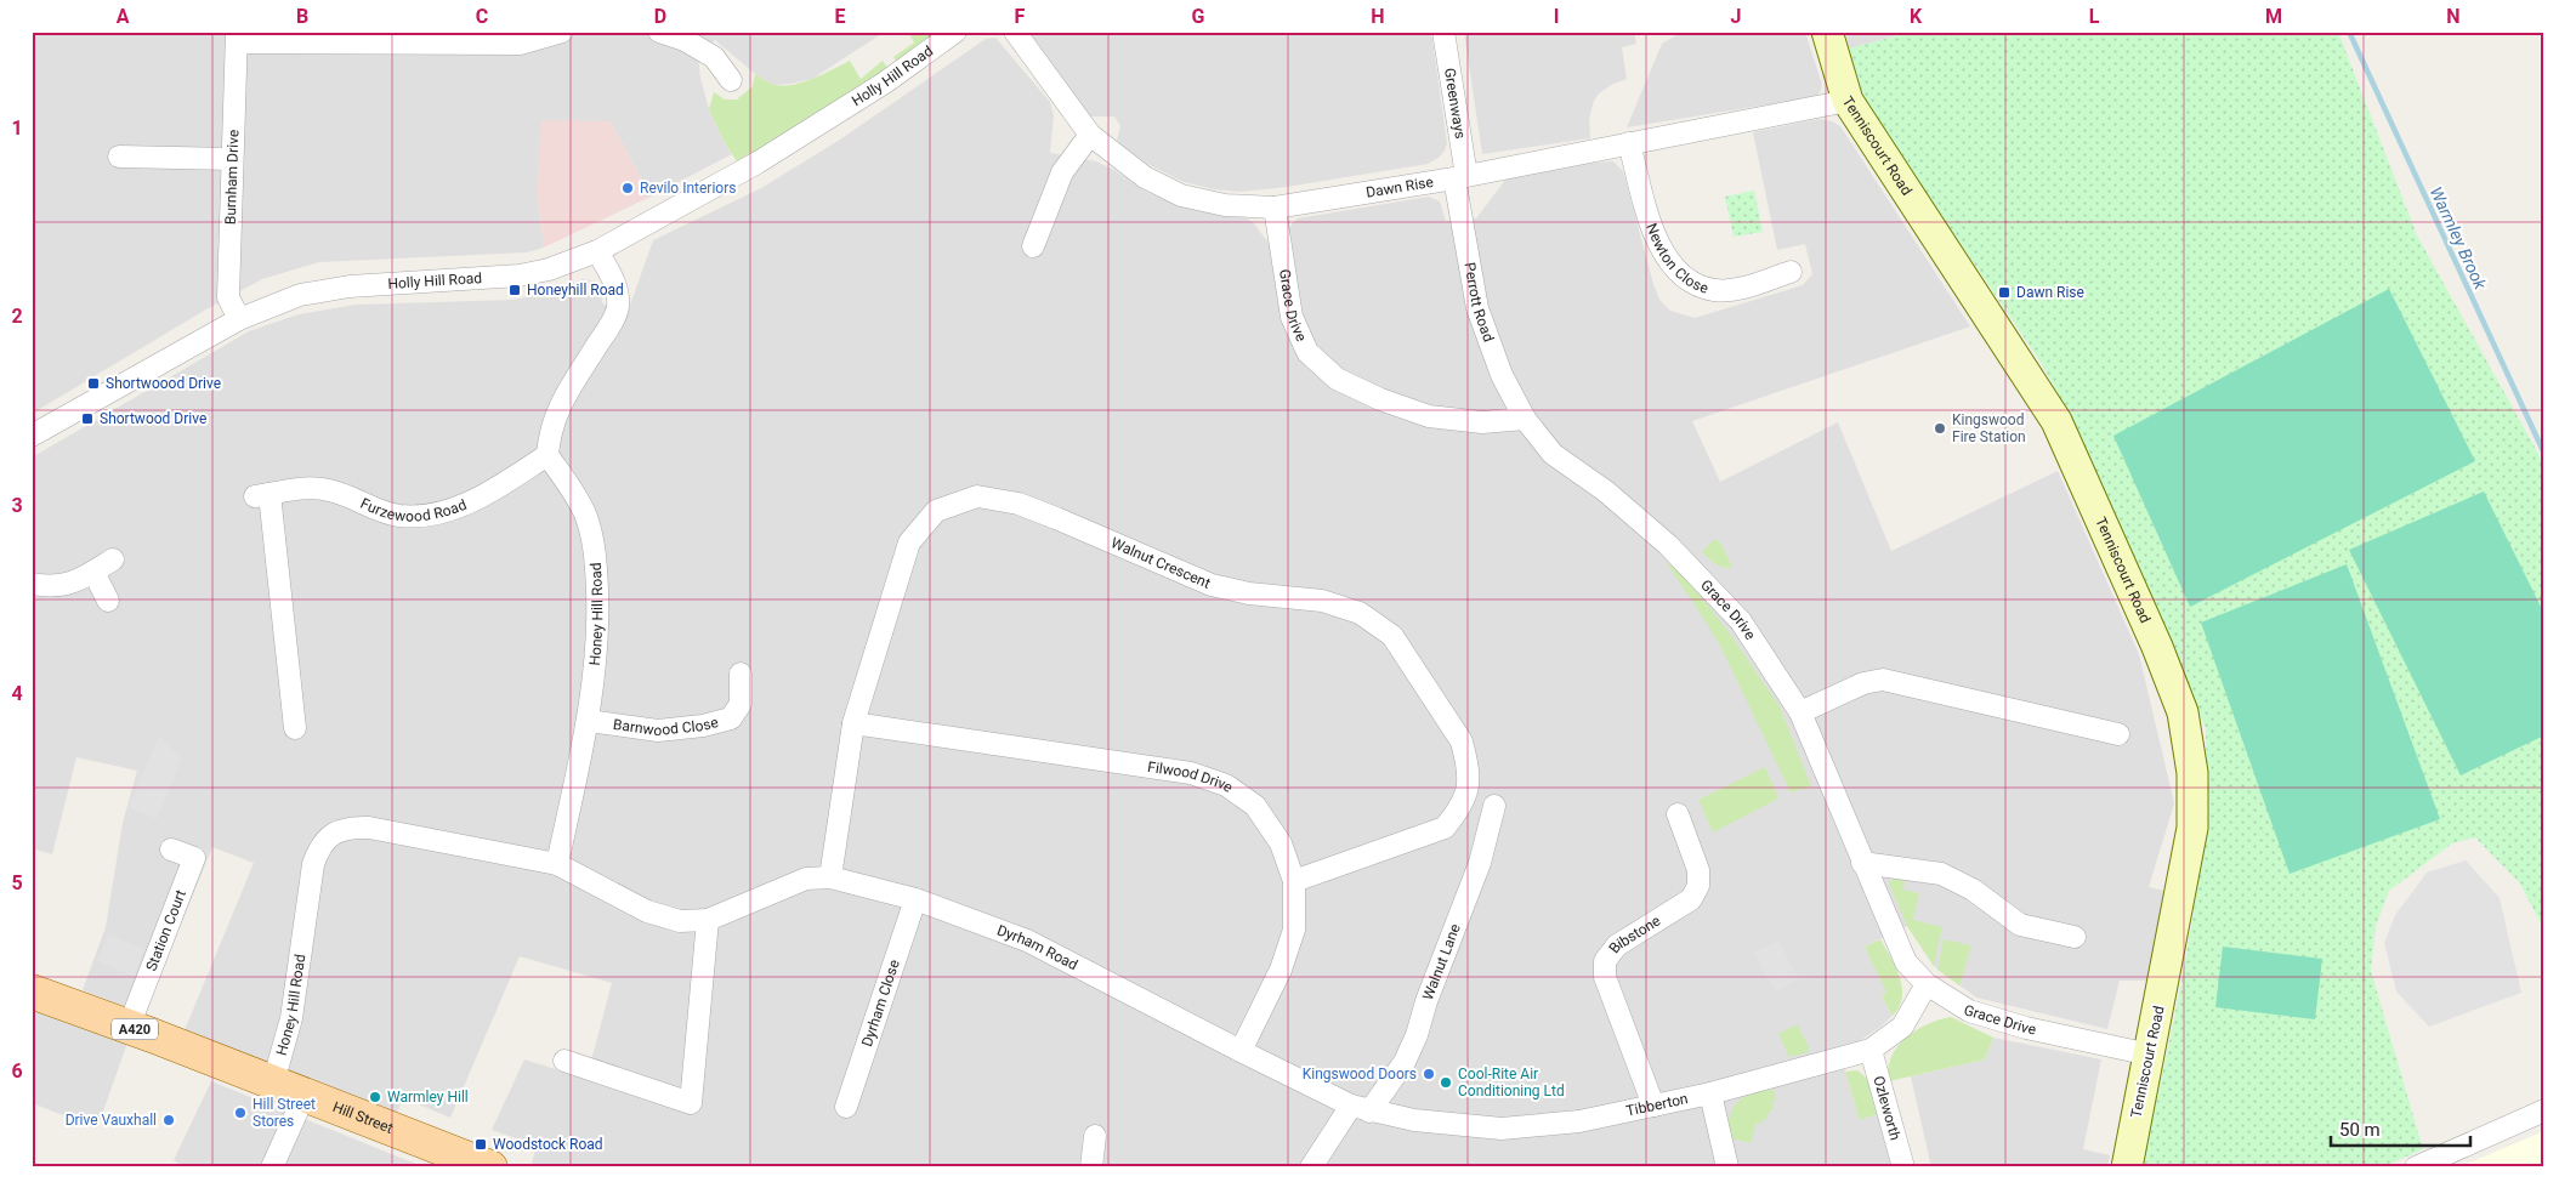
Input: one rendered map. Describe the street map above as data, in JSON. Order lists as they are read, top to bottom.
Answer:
{
  "streets": {
    "main road": ["A420", "Hill Street"],
    "street": [
      "Holly Hill Road",
      "Greenways",
      "Tenniscourt Road",
      "Burnham Drive",
      "Dawn Rise",
      "Newton Close",
      "Perrott Road",
      "Grace Drive",
      "Furzewood Road",
      "Walnut Crescent",
      "Honey Hill Road",
      "Barnwood Close",
      "Filwood Drive",
      "Station Court",
      "Bibstone",
      "Dyrham Road",
      "Walnut Lane",
      "Dyrham Close",
      "Tibberton",
      "Ozleworth"
    ]
  },
  "crossings": [
    ["Holly Hill Road", "Burnham Drive"],
    ["Greenways", "Dawn Rise"],
    ["Greenways", "Perrott Road"],
    ["Tenniscourt Road", "Dawn Rise"],
    ["Tenniscourt Road", "Grace Drive"],
    ["Dawn Rise", "Newton Close"],
    ["Dawn Rise", "Perrott Road"],
    ["Dawn Rise", "Grace Drive"],
    ["Perrott Road", "Grace Drive"],
    ["Grace Drive", "Tibberton"],
    ["Furzewood Road", "Honey Hill Road"],
    ["Walnut Crescent", "Filwood Drive"],
    ["Walnut Crescent", "Dyrham Road"],
    ["Honey Hill Road", "Barnwood Close"],
    ["Honey Hill Road", "Dyrham Road"],
    ["Honey Hill Road", "Hill Street"],
    ["Filwood Drive", "Dyrham Road"],
    ["Station Court", "A420"],
    ["Station Court", "Hill Street"],
    ["Bibstone", "Tibberton"],
    ["Dyrham Road", "Walnut Lane"],
    ["Dyrham Road", "Dyrham Close"],
    ["Dyrham Road", "Tibberton"],
    ["Walnut Lane", "Tibberton"],
    ["A420", "Hill Street"],
    ["Tibberton", "Ozleworth"]
  ],
  "water": ["Warmley Brook"],
  "places": {
    "other": [
      "Revilo Interiors",
      "Kingswood Fire Station",
      "Kingswood Doors",
      "Cool-Rite Air Conditioning Ltd",
      "Warmley Hill",
      "Hill Street Stores",
      "Drive Vauxhall"
    ],
    "transit": [
      "Honeyhill Road",
      "Dawn Rise",
      "Shortwoood Drive",
      "Shortwood Drive",
      "Woodstock Road"
    ]
  },
  "scale_bar": "50 m",
  "grid": {
    "columns": [
      "A",
      "B",
      "C",
      "D",
      "E",
      "F",
      "G",
      "H",
      "I",
      "J",
      "K",
      "L",
      "M",
      "N"
    ],
    "rows": [
      "1",
      "2",
      "3",
      "4",
      "5",
      "6"
    ]
  }
}
